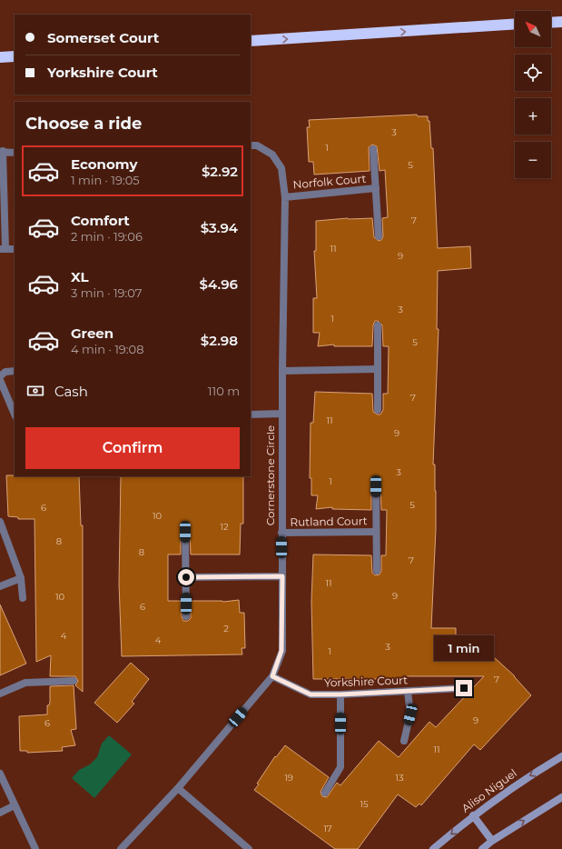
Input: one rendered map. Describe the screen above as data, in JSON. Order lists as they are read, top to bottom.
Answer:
{
  "streets": {
    "street": [
      "Norfolk Court",
      "Cornerstone Circle",
      "Rutland Court",
      "Yorkshire Court",
      "Aliso Niguel"
    ]
  },
  "crossings": [
    ["Norfolk Court", "Cornerstone Circle"],
    ["Cornerstone Circle", "Rutland Court"],
    ["Cornerstone Circle", "Yorkshire Court"]
  ],
  "house_numbers": [
    "3",
    "1",
    "5",
    "7",
    "11",
    "9",
    "3",
    "1",
    "5",
    "7",
    "11",
    "9",
    "3",
    "1",
    "5",
    "6",
    "10",
    "12",
    "8",
    "8",
    "7",
    "11",
    "9",
    "10",
    "6",
    "2",
    "4",
    "4",
    "3",
    "1",
    "7",
    "9",
    "6",
    "11",
    "19",
    "13",
    "15",
    "17"
  ],
  "north": "top left",
  "page": {
    "map_buttons": ["+", "−"],
    "banner": ["Somerset Court", "Yorkshire Court"],
    "heading": "Choose a ride",
    "list": [
      {
        "name": "Economy",
        "note": "1 min · 19:05",
        "value": "$2.92"
      },
      {
        "name": "Comfort",
        "note": "2 min · 19:06",
        "value": "$3.94"
      },
      {
        "name": "XL",
        "note": "3 min · 19:07",
        "value": "$4.96"
      },
      {
        "name": "Green",
        "note": "4 min · 19:08",
        "value": "$2.98"
      }
    ],
    "pay": ["Cash", "110 m"],
    "buttons": "Confirm",
    "bubble": "1 min"
  }
}
